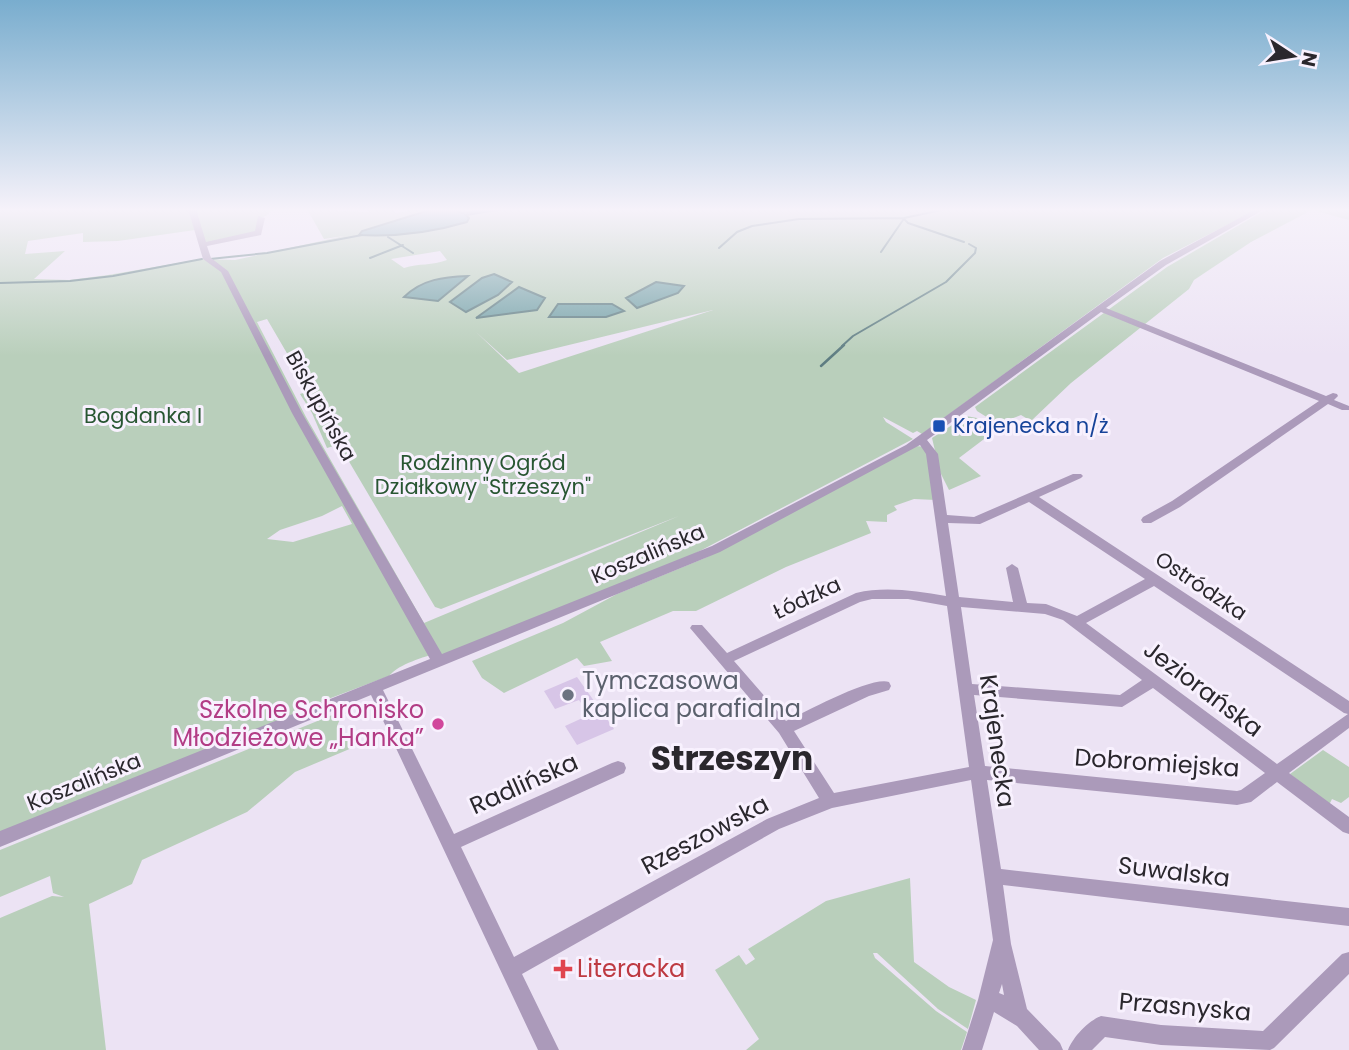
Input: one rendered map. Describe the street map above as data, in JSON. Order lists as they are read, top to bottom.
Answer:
{
  "streets": {
    "street": [
      "Biskupińska",
      "Koszalińska",
      "Ostródzka",
      "Łódzka",
      "Jeziorańska",
      "Krajenecka",
      "Dobromiejska",
      "Radlińska",
      "Rzeszowska",
      "Suwalska",
      "Przasnyska"
    ]
  },
  "crossings": [
    ["Biskupińska", "Koszalińska"],
    ["Koszalińska", "Krajenecka"],
    ["Łódzka", "Jeziorańska"],
    ["Łódzka", "Krajenecka"],
    ["Jeziorańska", "Krajenecka"],
    ["Jeziorańska", "Dobromiejska"],
    ["Krajenecka", "Dobromiejska"],
    ["Krajenecka", "Rzeszowska"],
    ["Krajenecka", "Suwalska"],
    ["Dobromiejska", "Rzeszowska"]
  ],
  "districts": ["Strzeszyn"],
  "parks": ["Bogdanka I", "Rodzinny Ogród Działkowy \"Strzeszyn\""],
  "places": {
    "transit": ["Krajenecka n/ż"],
    "other": ["Tymczasowa kaplica parafialna", "Szkolne Schronisko Młodzieżowe „Hanka”"],
    "health": ["Literacka"]
  },
  "north": "right"
}
